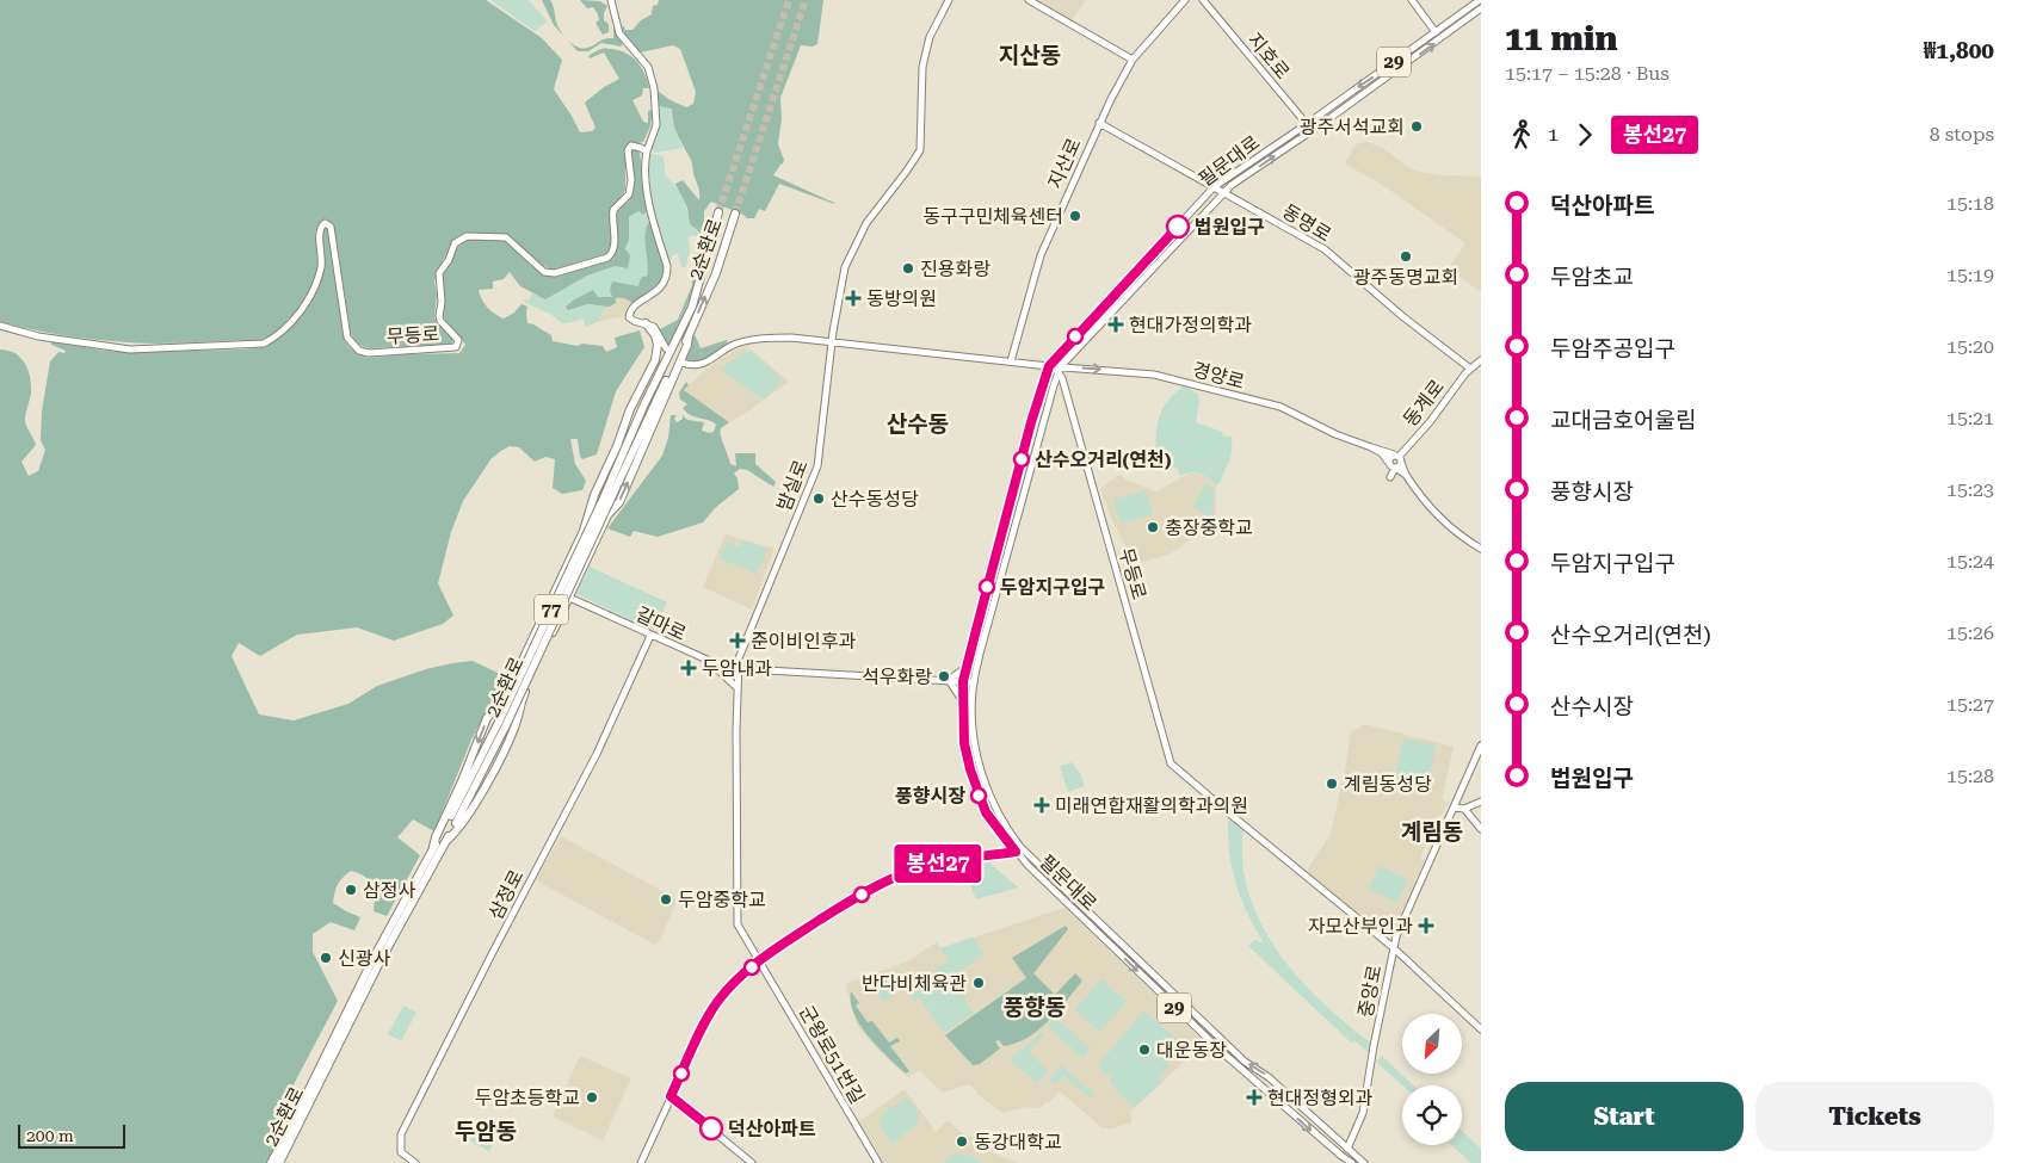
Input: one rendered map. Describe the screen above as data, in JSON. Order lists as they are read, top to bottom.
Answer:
{
  "streets": {
    "highway": ["2순환로", "77"],
    "main road": [
      "지호로",
      "29",
      "필문대로",
      "지산로",
      "동명로",
      "무등로",
      "경양로",
      "동계로",
      "밤실로",
      "갈마로",
      "삼정로",
      "중앙로",
      "군왕로51번길"
    ]
  },
  "crossings": [
    ["지호로", "필문대로"],
    ["필문대로", "동명로"],
    ["필문대로", "무등로"],
    ["필문대로", "경양로"],
    ["필문대로", "갈마로"],
    ["필문대로", "중앙로"],
    ["지산로", "동명로"],
    ["동명로", "동계로"],
    ["무등로", "경양로"],
    ["무등로", "중앙로"],
    ["경양로", "동계로"],
    ["밤실로", "갈마로"],
    ["밤실로", "군왕로51번길"],
    ["갈마로", "삼정로"]
  ],
  "one_way": ["경양로"],
  "districts": [
    "지산동",
    "산수동",
    "계림동",
    "풍향동",
    "두암동"
  ],
  "places": {
    "other": [
      "광주서석교회",
      "동구구민체육센터",
      "법원입구",
      "광주동명교회",
      "진용화랑",
      "산수오거리(연천)",
      "산수동성당",
      "충장중학교",
      "두암지구입구",
      "석우화랑",
      "계림동성당",
      "풍향시장",
      "삼정사",
      "두암중학교",
      "신광사",
      "반다비체육관",
      "대운동장",
      "두암초등학교",
      "덕산아파트",
      "동강대학교"
    ],
    "health": [
      "동방의원",
      "현대가정의학과",
      "준이비인후과",
      "두암내과",
      "미래연합재활의학과의원",
      "자모산부인과",
      "현대정형외과"
    ]
  },
  "lines": ["bus line 봉선27"],
  "scale_bar": "200 m",
  "north": "bottom left",
  "page": {
    "on_map": "봉선27",
    "heading": ["11 min", "15:17 – 15:28 · Bus", "₩1,800"],
    "legs": ["1", "봉선27", "8 stops"],
    "list": [
      {
        "name": "덕산아파트",
        "value": "15:18"
      },
      {
        "name": "두암초교",
        "value": "15:19"
      },
      {
        "name": "두암주공입구",
        "value": "15:20"
      },
      {
        "name": "교대금호어울림",
        "value": "15:21"
      },
      {
        "name": "풍향시장",
        "value": "15:23"
      },
      {
        "name": "두암지구입구",
        "value": "15:24"
      },
      {
        "name": "산수오거리(연천)",
        "value": "15:26"
      },
      {
        "name": "산수시장",
        "value": "15:27"
      },
      {
        "name": "법원입구",
        "value": "15:28"
      }
    ],
    "buttons": ["Start", "Tickets"],
    "scale": "200 m"
  }
}
